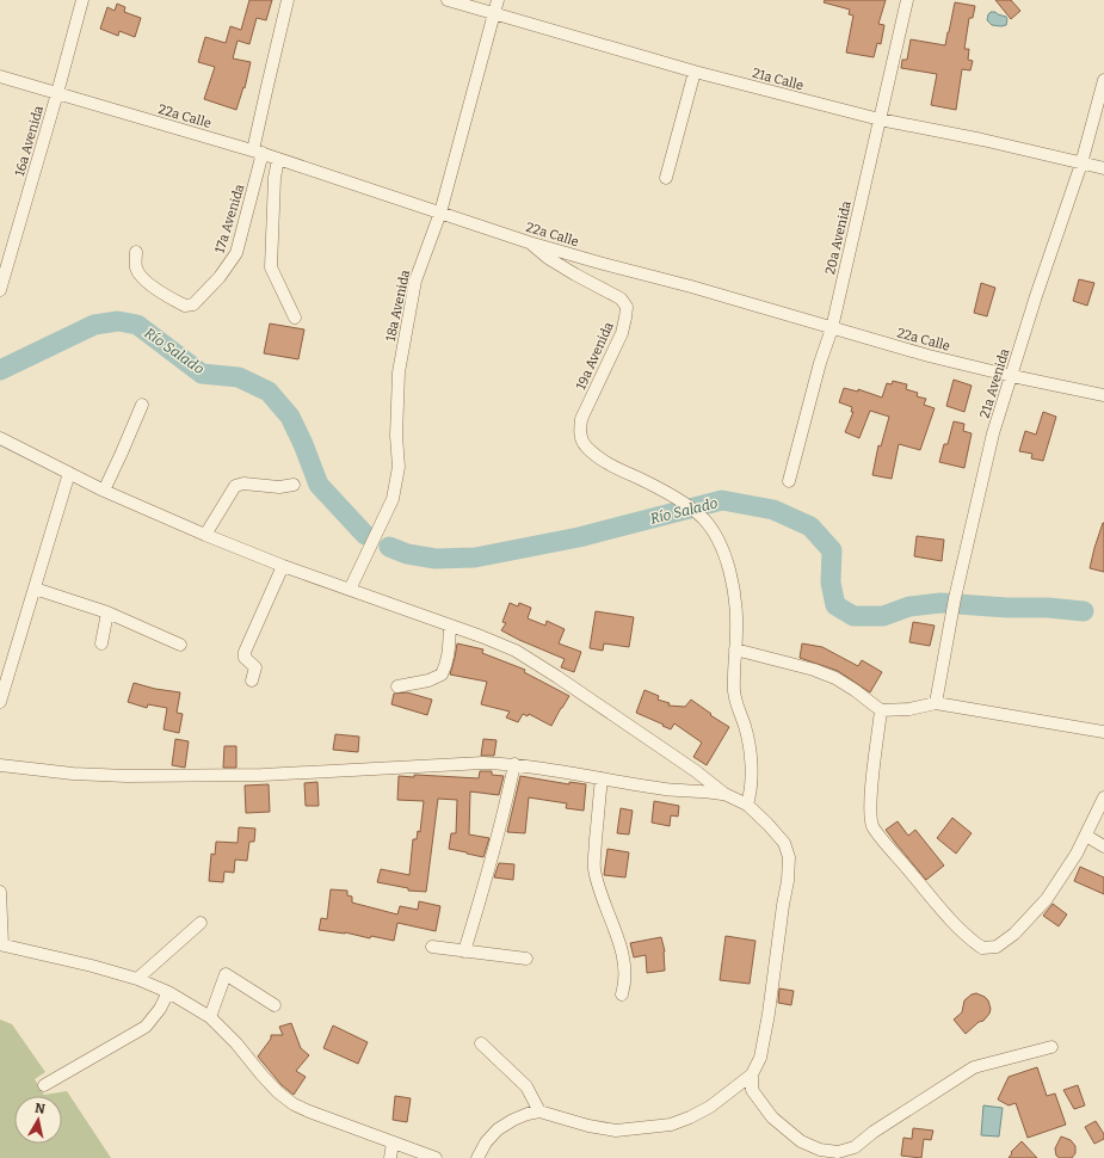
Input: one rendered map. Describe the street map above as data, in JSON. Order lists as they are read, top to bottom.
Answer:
{
  "streets": {
    "street": [
      "21a Calle",
      "22a Calle",
      "16a Avenida",
      "17a Avenida",
      "20a Avenida",
      "18a Avenida",
      "19a Avenida",
      "21a Avenida"
    ]
  },
  "crossings": [
    ["21a Calle", "20a Avenida"],
    ["21a Calle", "18a Avenida"],
    ["21a Calle", "21a Avenida"],
    ["22a Calle", "16a Avenida"],
    ["22a Calle", "17a Avenida"],
    ["22a Calle", "20a Avenida"],
    ["22a Calle", "18a Avenida"],
    ["22a Calle", "19a Avenida"],
    ["22a Calle", "21a Avenida"]
  ],
  "water": ["Río Salado"],
  "north": "top"
}
